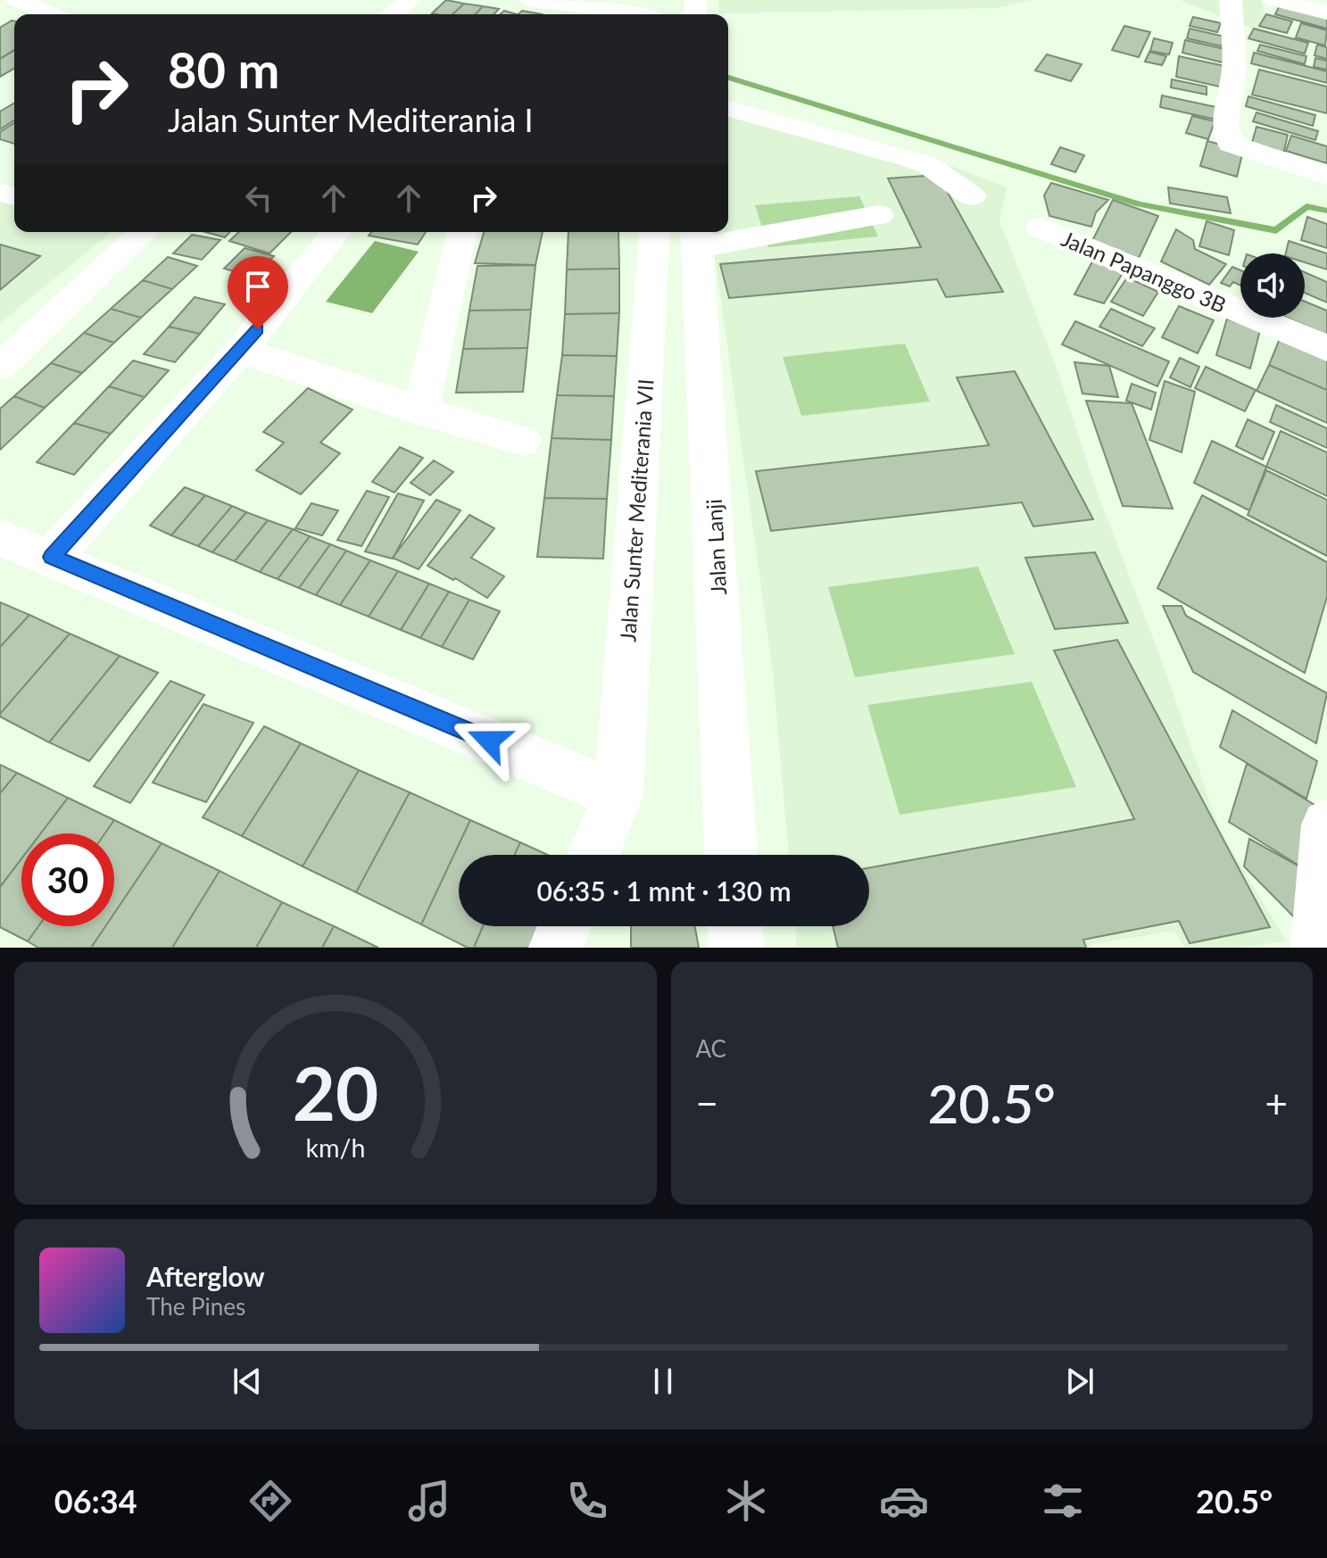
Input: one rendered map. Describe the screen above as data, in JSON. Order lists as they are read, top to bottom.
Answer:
{
  "streets": {
    "street": ["Jalan Papanggo 3B", "Jalan Sunter Mediterania VII", "Jalan Lanji"]
  },
  "page": {
    "turn": ["80 m", "Jalan Sunter Mediterania I"],
    "limit": "30",
    "trip": "06:35 · 1 mnt · 130 m",
    "tile": "AC",
    "heat": ["−", "20.5°", "+"],
    "song": ["Afterglow", "The Pines"],
    "tabs": ["06:34", "20.5°"],
    "gauge": ["20", "km/h"]
  }
}
